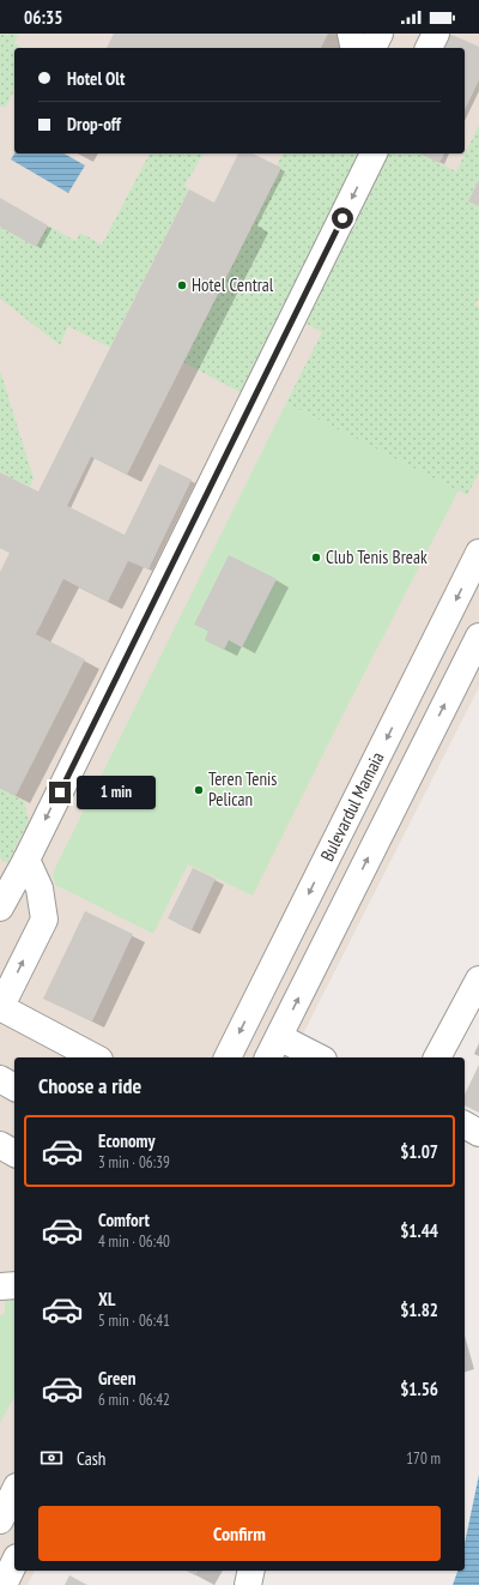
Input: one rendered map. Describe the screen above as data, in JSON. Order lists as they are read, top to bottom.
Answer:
{
  "streets": {
    "main road": ["Bulevardul Mamaia"]
  },
  "places": ["Hotel Central", "Club Tenis Break", "Teren Tenis Pelican"],
  "page": {
    "status": "06:35",
    "banner": ["Hotel Olt", "Drop-off"],
    "bubble": "1 min",
    "heading": "Choose a ride",
    "list": [
      {
        "name": "Economy",
        "note": "3 min · 06:39",
        "value": "$1.07"
      },
      {
        "name": "Comfort",
        "note": "4 min · 06:40",
        "value": "$1.44"
      },
      {
        "name": "XL",
        "note": "5 min · 06:41",
        "value": "$1.82"
      },
      {
        "name": "Green",
        "note": "6 min · 06:42",
        "value": "$1.56"
      }
    ],
    "pay": ["Cash", "170 m"],
    "buttons": "Confirm"
  }
}
